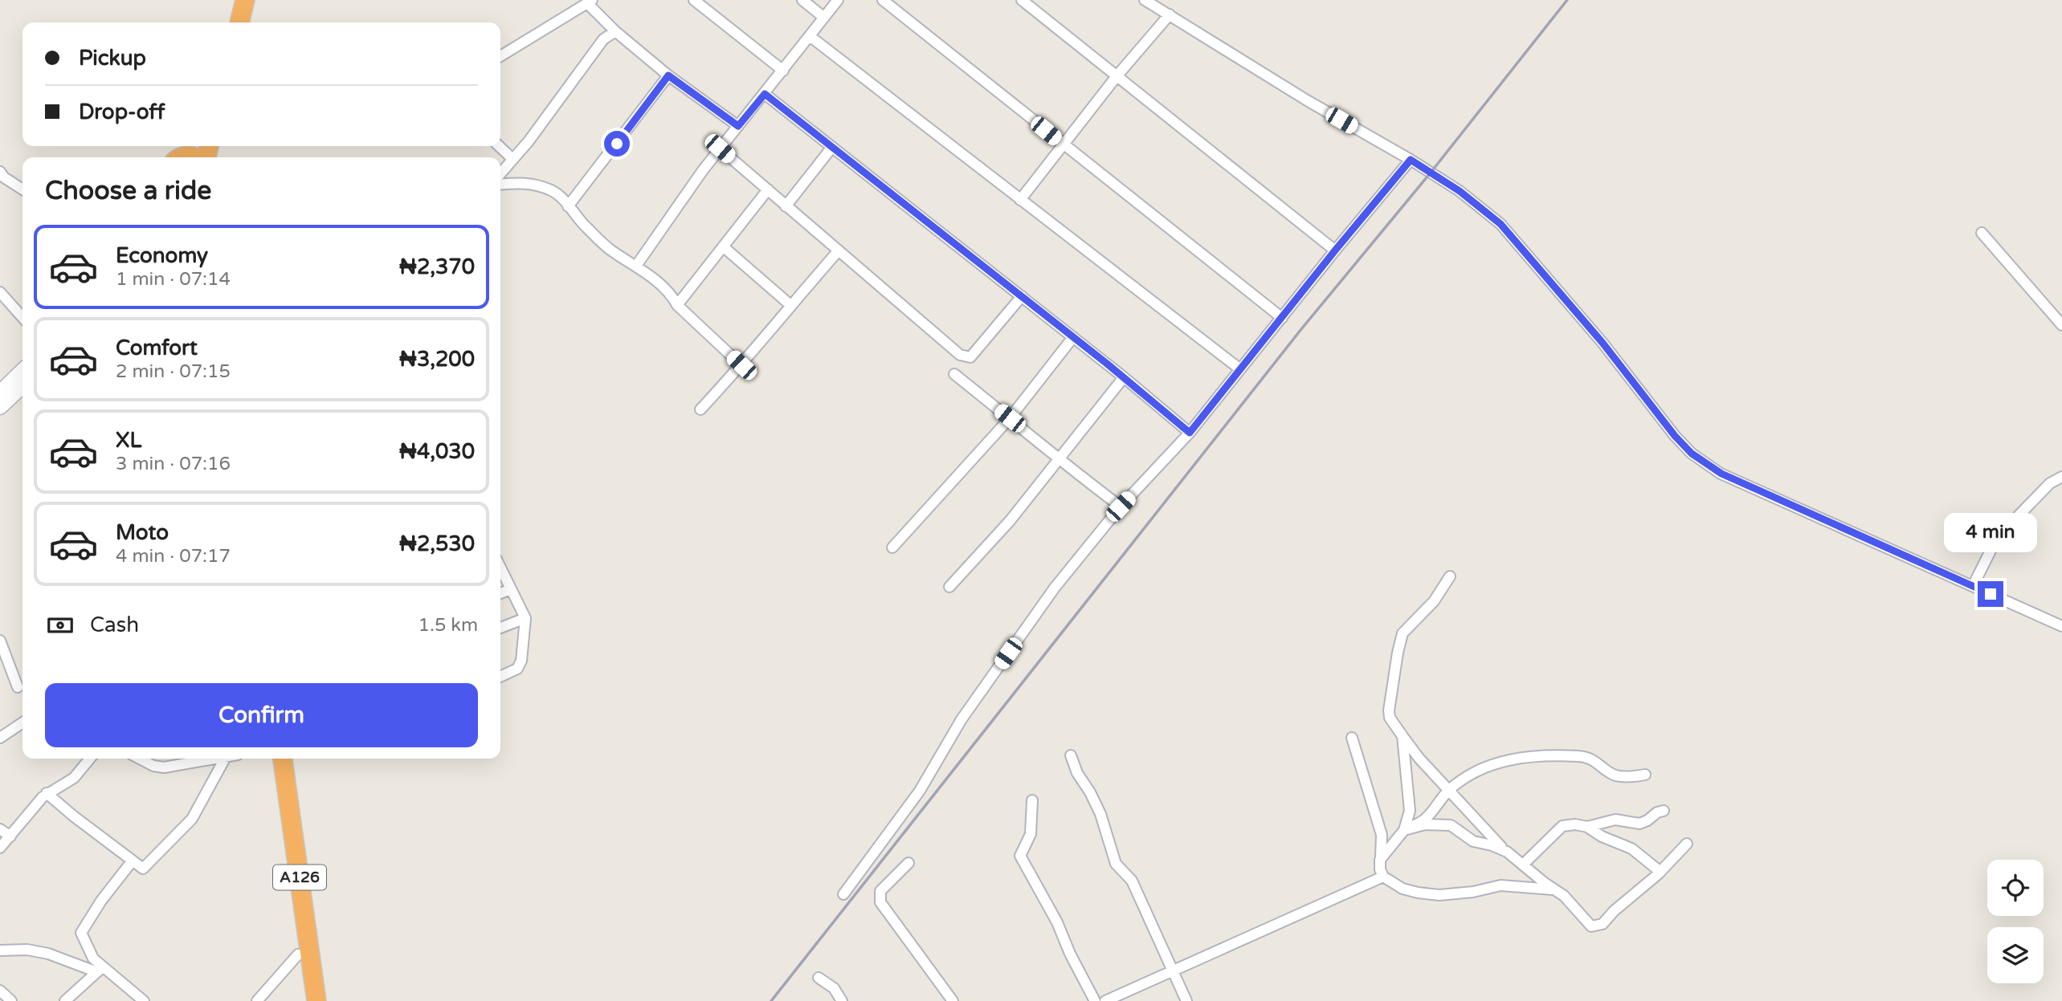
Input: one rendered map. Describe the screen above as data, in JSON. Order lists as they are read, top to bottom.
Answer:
{
  "streets": {
    "highway": ["A126"]
  },
  "page": {
    "banner": ["Pickup", "Drop-off"],
    "heading": "Choose a ride",
    "list": [
      {
        "name": "Economy",
        "note": "1 min · 07:14",
        "value": "₦2,370"
      },
      {
        "name": "Comfort",
        "note": "2 min · 07:15",
        "value": "₦3,200"
      },
      {
        "name": "XL",
        "note": "3 min · 07:16",
        "value": "₦4,030"
      },
      {
        "name": "Moto",
        "note": "4 min · 07:17",
        "value": "₦2,530"
      }
    ],
    "bubble": "4 min",
    "pay": ["Cash", "1.5 km"],
    "buttons": "Confirm"
  }
}
